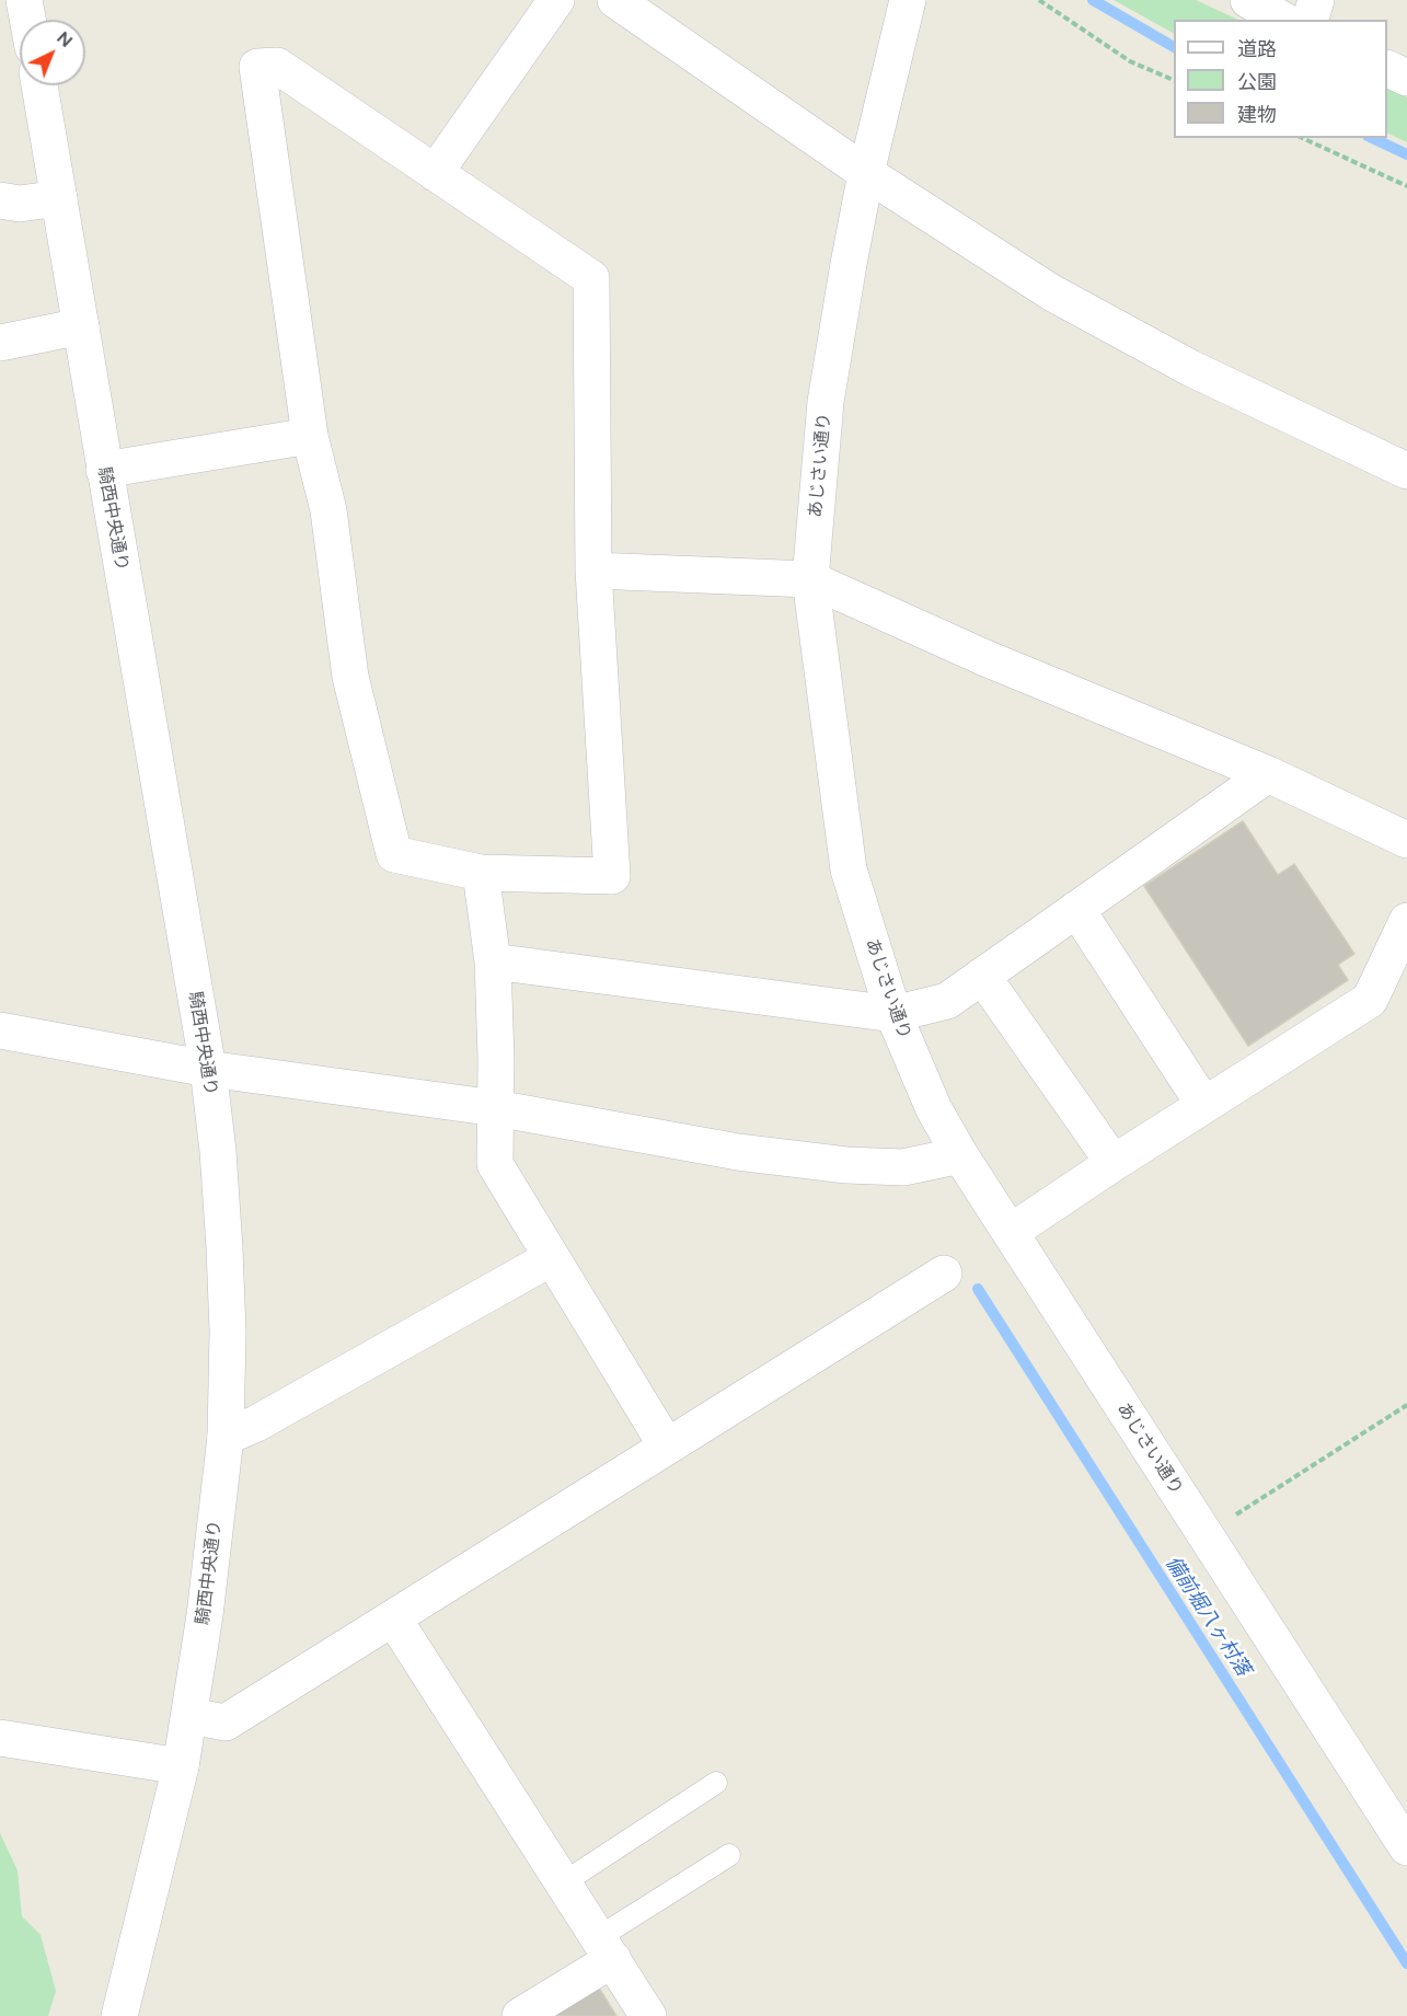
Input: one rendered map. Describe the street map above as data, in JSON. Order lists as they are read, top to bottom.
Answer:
{
  "streets": {
    "street": ["あじさい通り", "騎西中央通り"]
  },
  "water": ["備前堀八ヶ村落"],
  "legend": ["道路", "公園", "建物"],
  "north": "top right"
}
